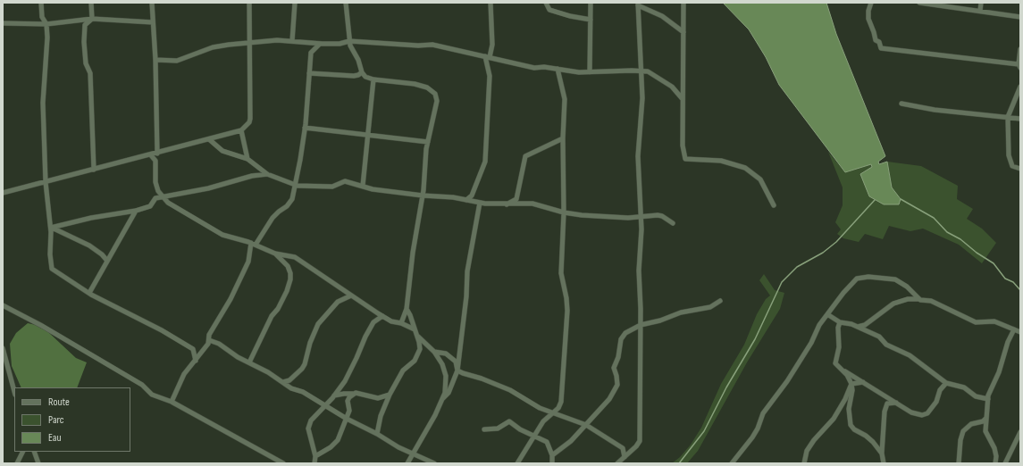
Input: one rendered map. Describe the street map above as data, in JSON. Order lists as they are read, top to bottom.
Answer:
{
  "legend": ["Route", "Parc", "Eau"]
}
